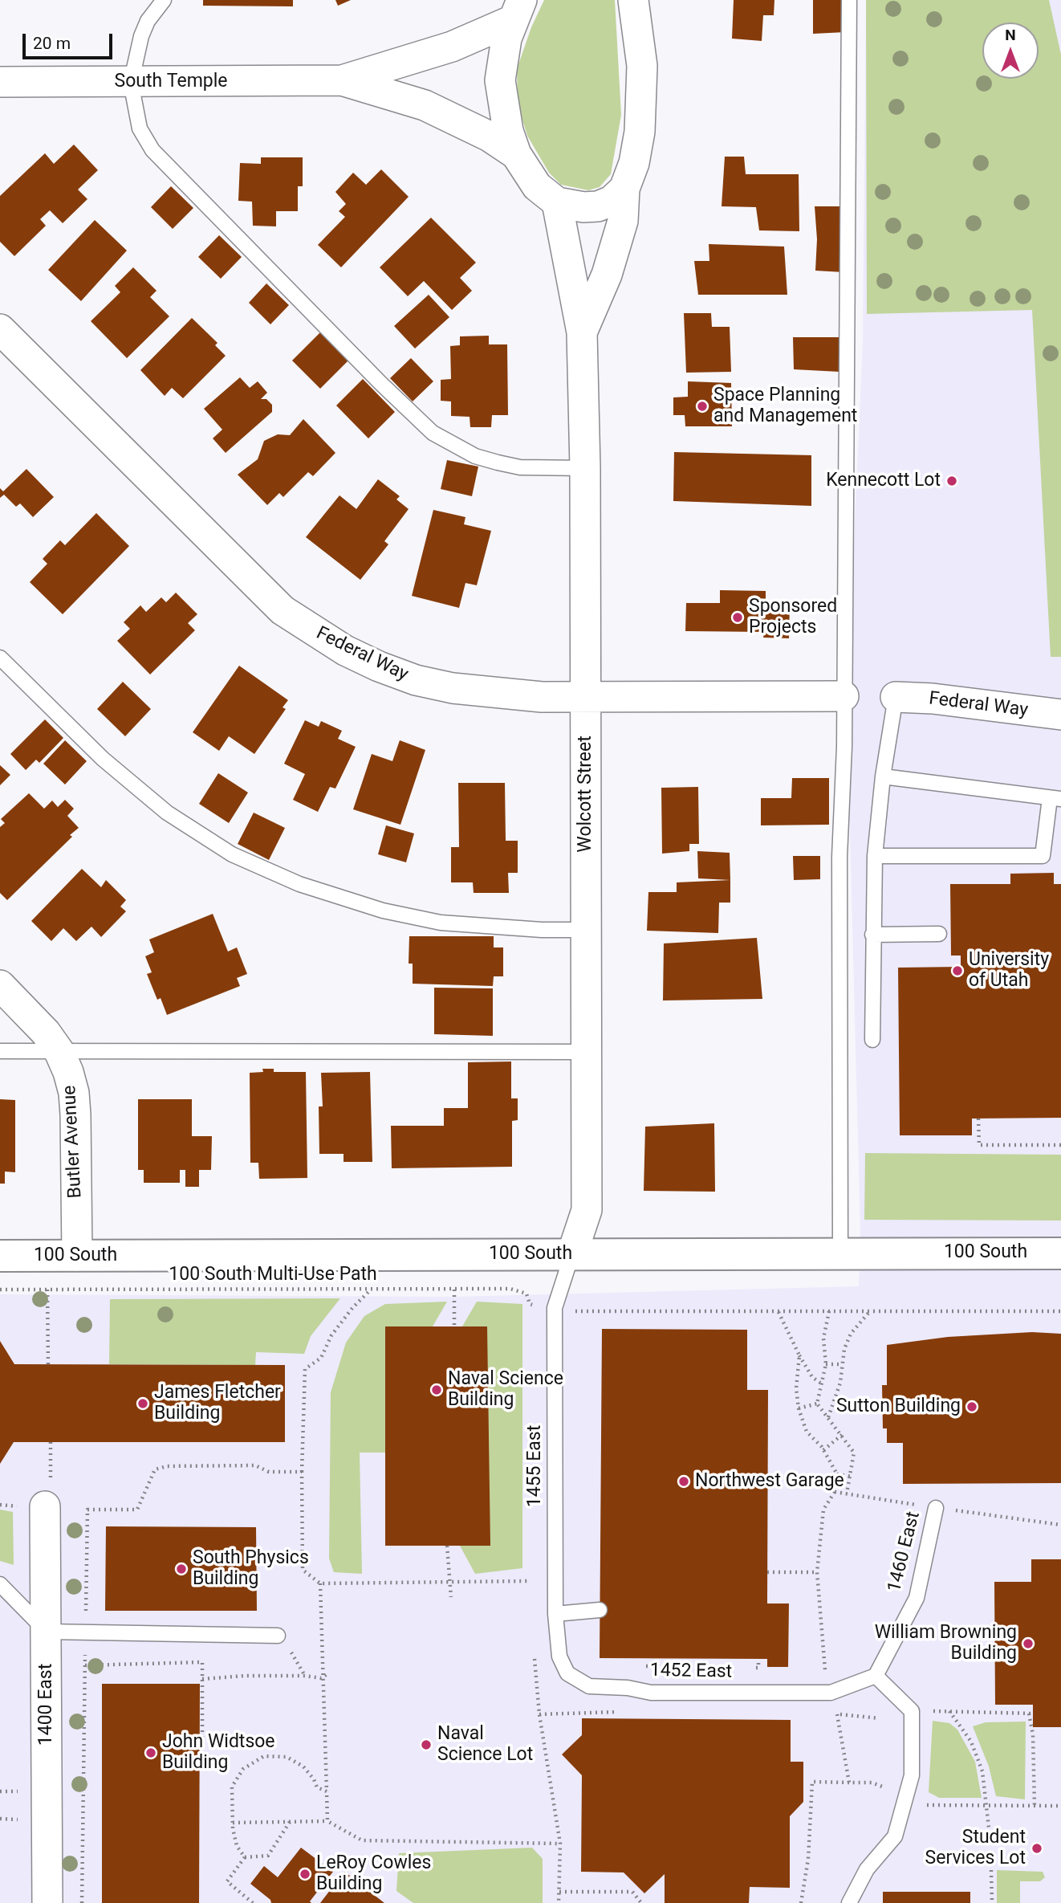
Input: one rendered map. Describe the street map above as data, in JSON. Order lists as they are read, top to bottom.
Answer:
{
  "streets": {
    "main road": ["100 South"],
    "street": [
      "South Temple",
      "Federal Way",
      "Wolcott Street",
      "Butler Avenue",
      "1400 East"
    ],
    "lane": ["1455 East", "1460 East", "1452 East"],
    "path": ["100 South Multi-Use Path"]
  },
  "crossings": [
    ["Federal Way", "Wolcott Street"],
    ["Wolcott Street", "100 South"],
    ["Wolcott Street", "1455 East"],
    ["Butler Avenue", "100 South"],
    ["100 South", "1455 East"],
    ["1455 East", "1452 East"],
    ["1460 East", "1452 East"]
  ],
  "places": [
    "Space Planning and Management",
    "Kennecott Lot",
    "Sponsored Projects",
    "University of Utah",
    "Naval Science Building",
    "James Fletcher Building",
    "Sutton Building",
    "Northwest Garage",
    "South Physics Building",
    "William Browning Building",
    "Naval Science Lot",
    "John Widtsoe Building",
    "Student Services Lot",
    "LeRoy Cowles Building"
  ],
  "scale_bar": "20 m",
  "north": "top"
}
